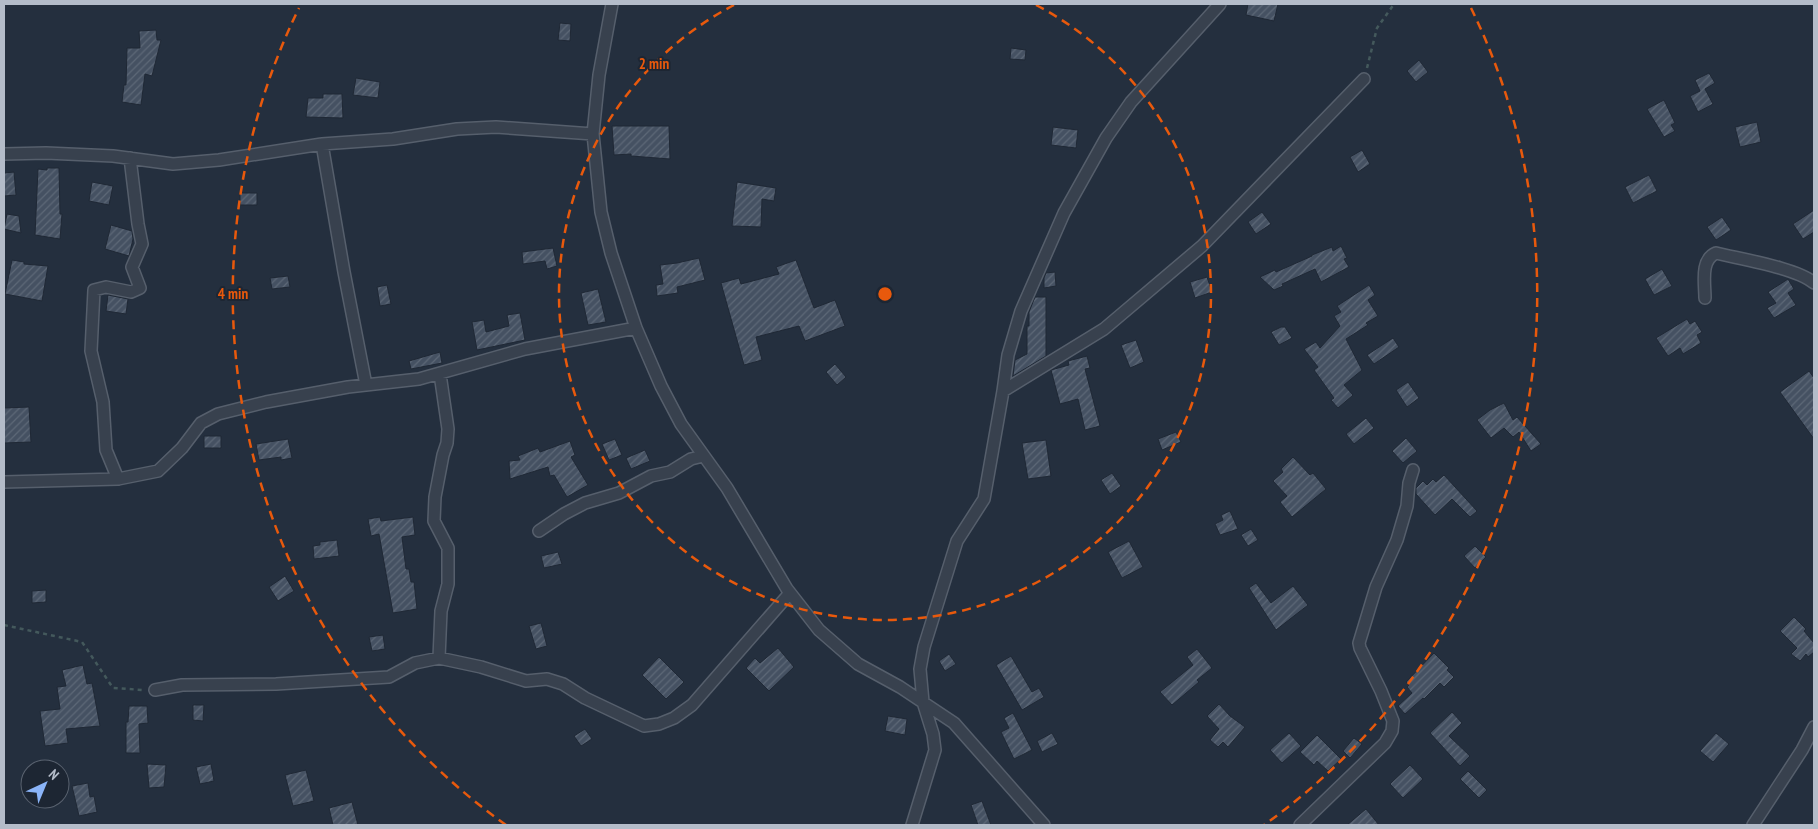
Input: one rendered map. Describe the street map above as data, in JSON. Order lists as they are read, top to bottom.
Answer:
{
  "north": "top right",
  "rings": ["2 min", "4 min"]
}
